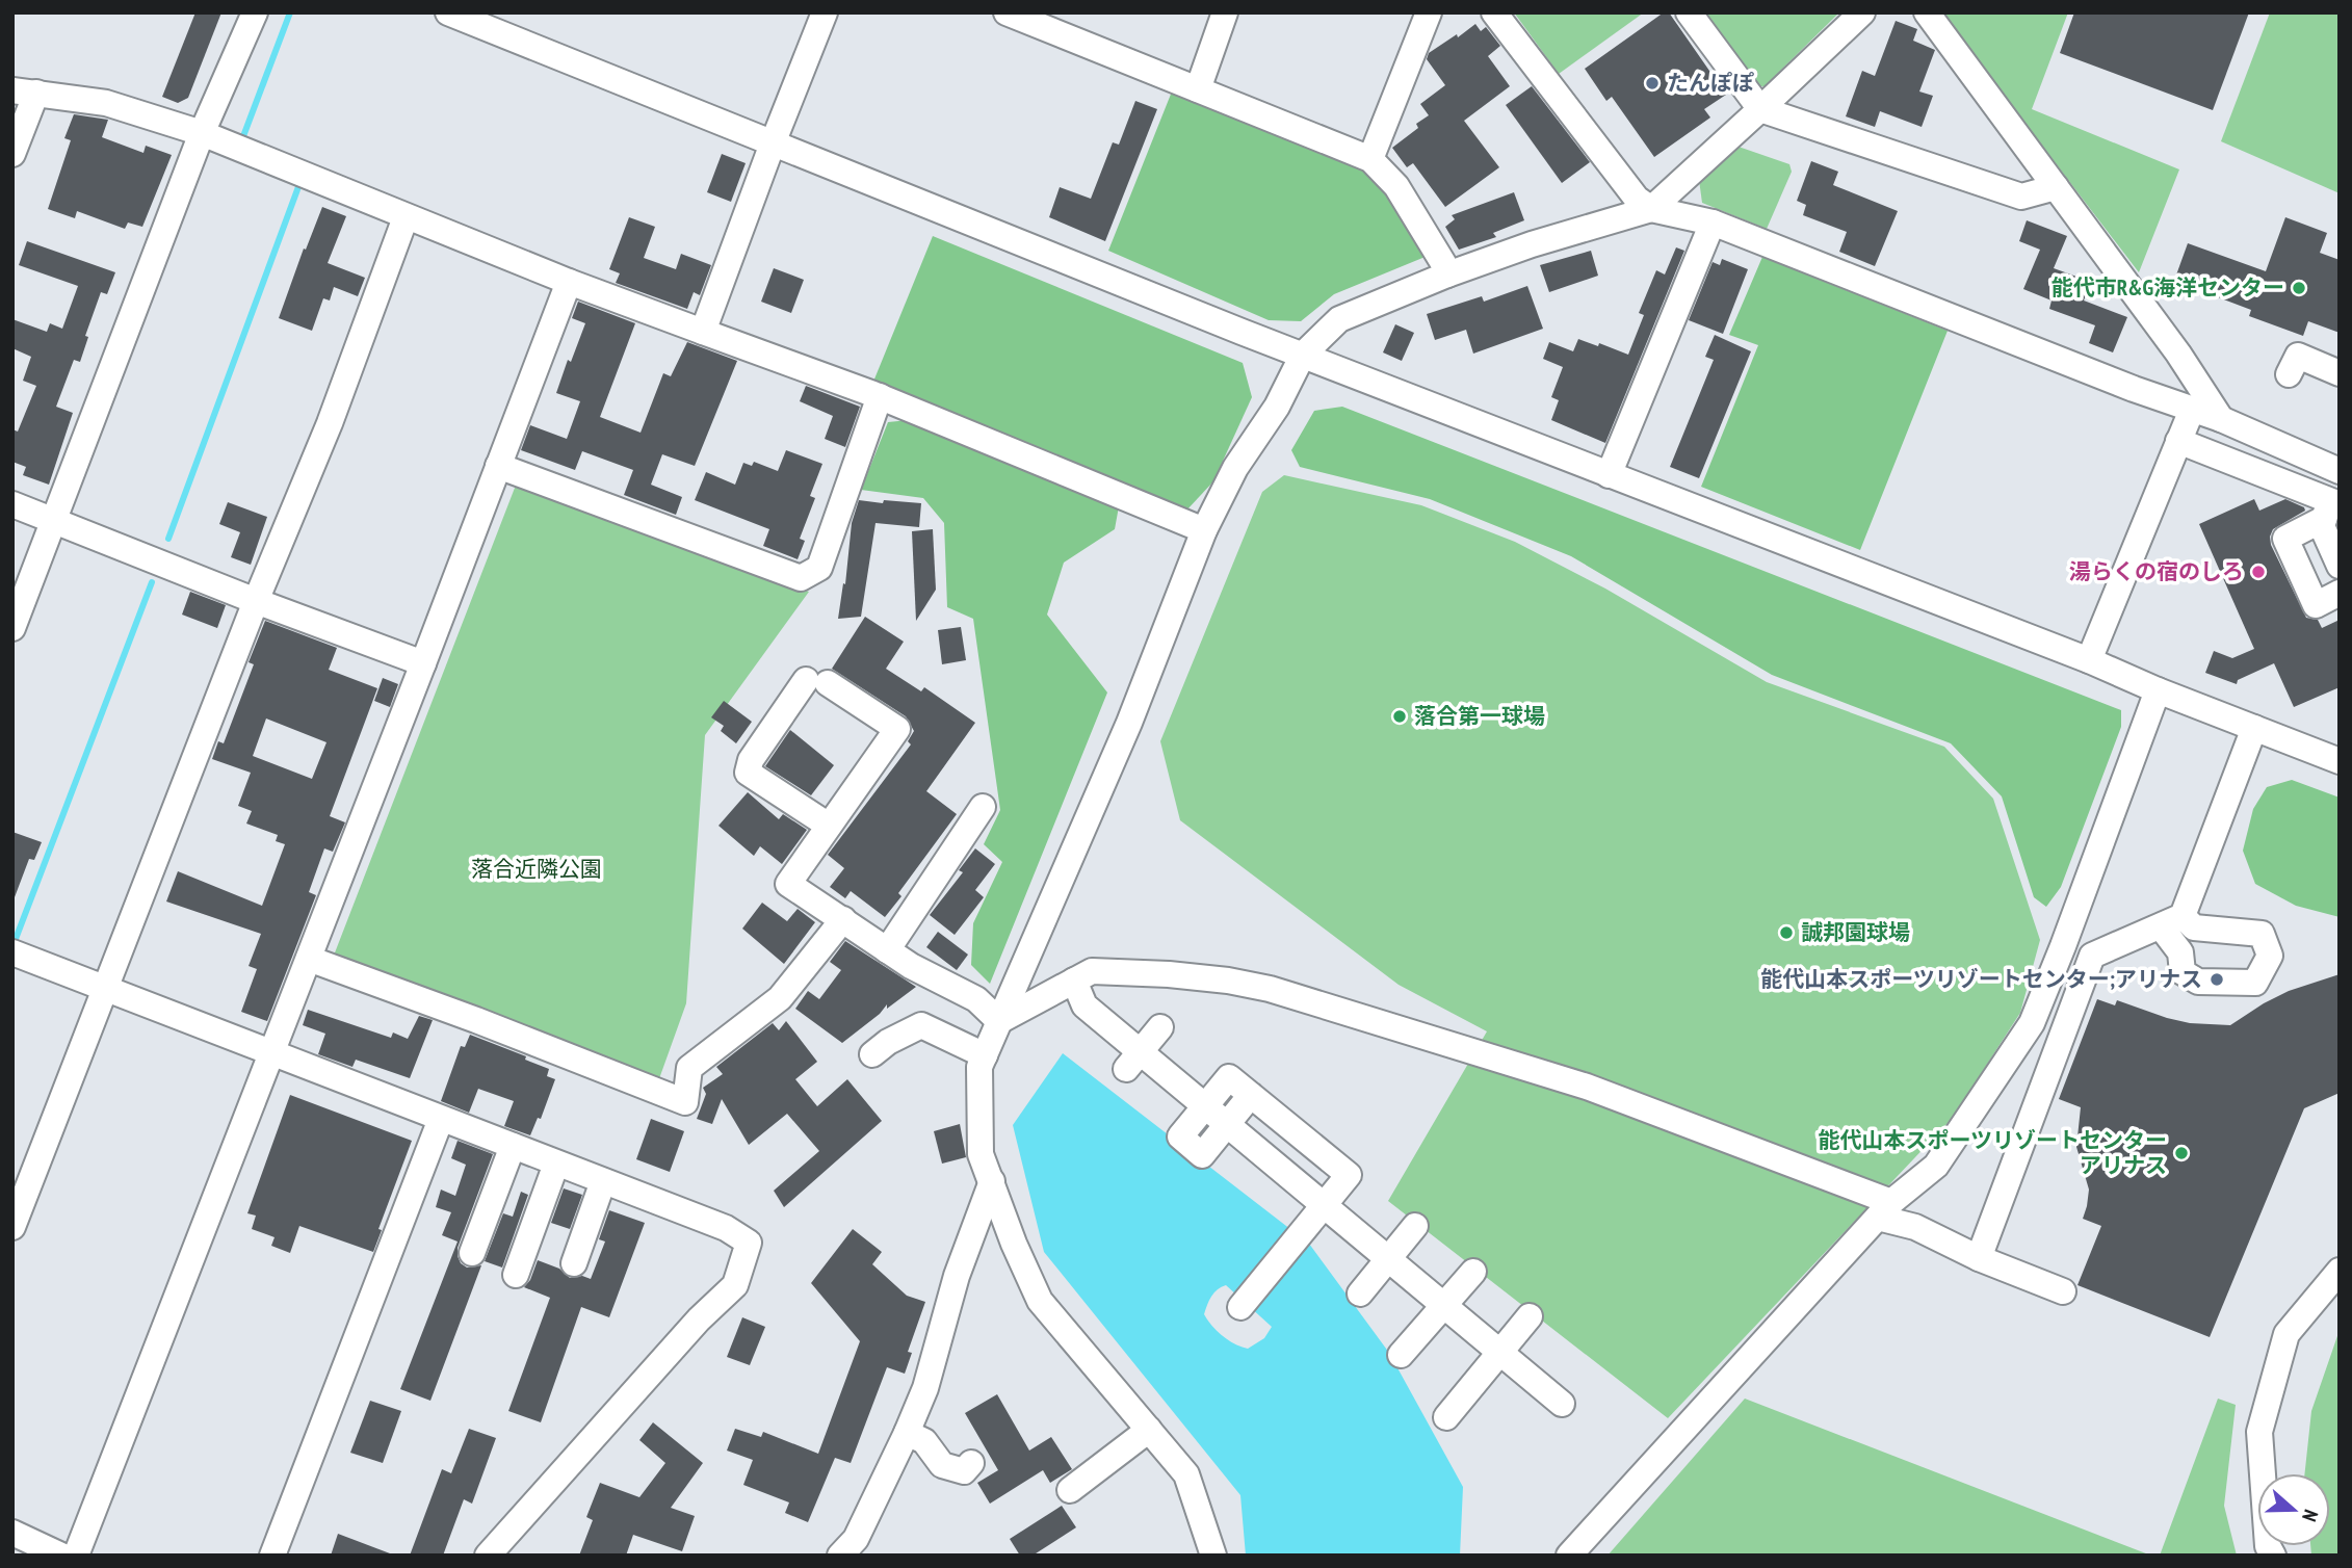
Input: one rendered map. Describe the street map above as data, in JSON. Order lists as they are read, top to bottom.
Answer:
{
  "parks": ["落合近隣公園"],
  "places": [
    "たんぽぽ",
    "能代市R&G海洋センター",
    "湯らくの宿のしろ",
    "落合第一球場",
    "誠邦園球場",
    "能代山本スポーツリゾートセンター;アリナス",
    "能代山本スポーツリゾートセンター アリナス"
  ],
  "north": "right"
}
